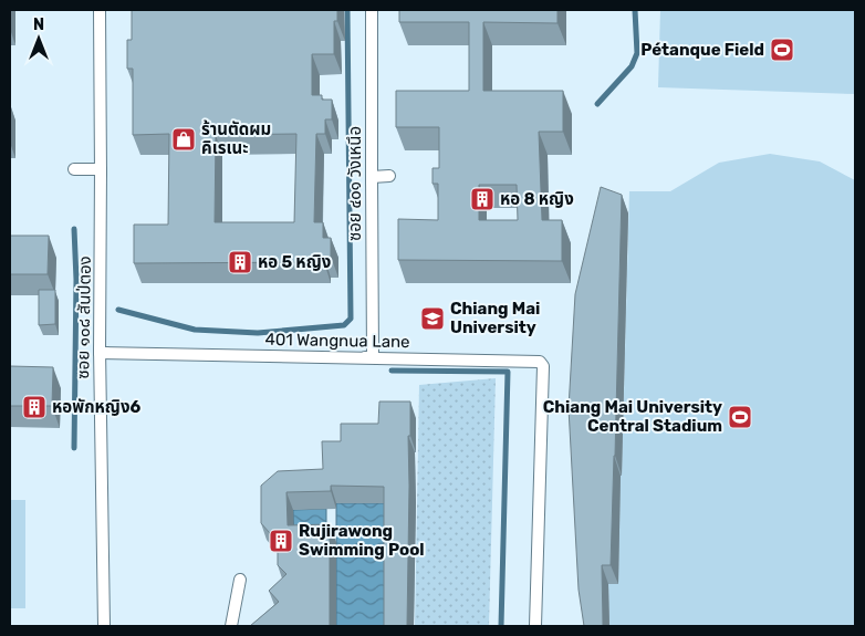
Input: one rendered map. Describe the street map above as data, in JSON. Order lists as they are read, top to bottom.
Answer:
{
  "streets": {
    "lane": ["ซอย ๔๐๑ วังเหนึอ", "ซอย ๑๐๘ สันป่ตอง", "401 Wangnua Lane"]
  },
  "crossings": [
    ["ซอย ๔๐๑ วังเหนึอ", "401 Wangnua Lane"],
    ["ซอย ๑๐๘ สันป่ตอง", "401 Wangnua Lane"]
  ],
  "places": {
    "sports": ["Pétanque Field", "Chiang Mai University Central Stadium"],
    "shop": ["ร้านตัดผม คิเรเนะ"],
    "building": [
      "หอ 8 หญิง",
      "หอ 5 หญิง",
      "หอพักหญิง6",
      "Rujirawong Swimming Pool"
    ],
    "school or university": ["Chiang Mai University"]
  },
  "north": "top"
}
